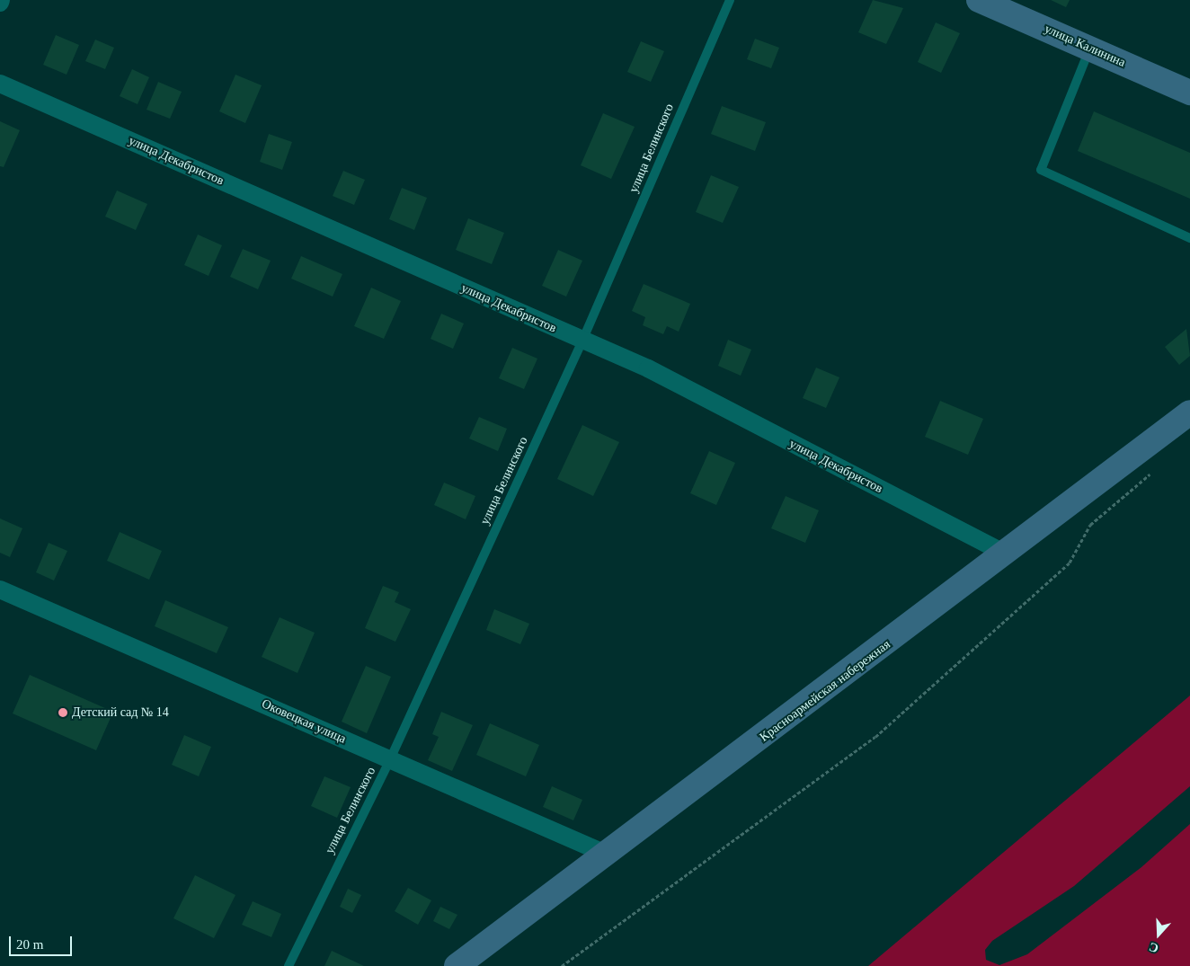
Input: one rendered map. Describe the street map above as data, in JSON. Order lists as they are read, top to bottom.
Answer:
{
  "streets": {
    "street": [
      "улица Калинина",
      "улица Декабристов",
      "Красноармейская набережная",
      "Оковецкая улица"
    ],
    "lane": ["улица Белинского"]
  },
  "crossings": [
    ["улица Белинского", "улица Декабристов"],
    ["улица Белинского", "Оковецкая улица"],
    ["улица Декабристов", "Красноармейская набережная"],
    ["Красноармейская набережная", "Оковецкая улица"]
  ],
  "places": ["Детский сад № 14"],
  "scale_bar": "20 m",
  "north": "bottom"
}
